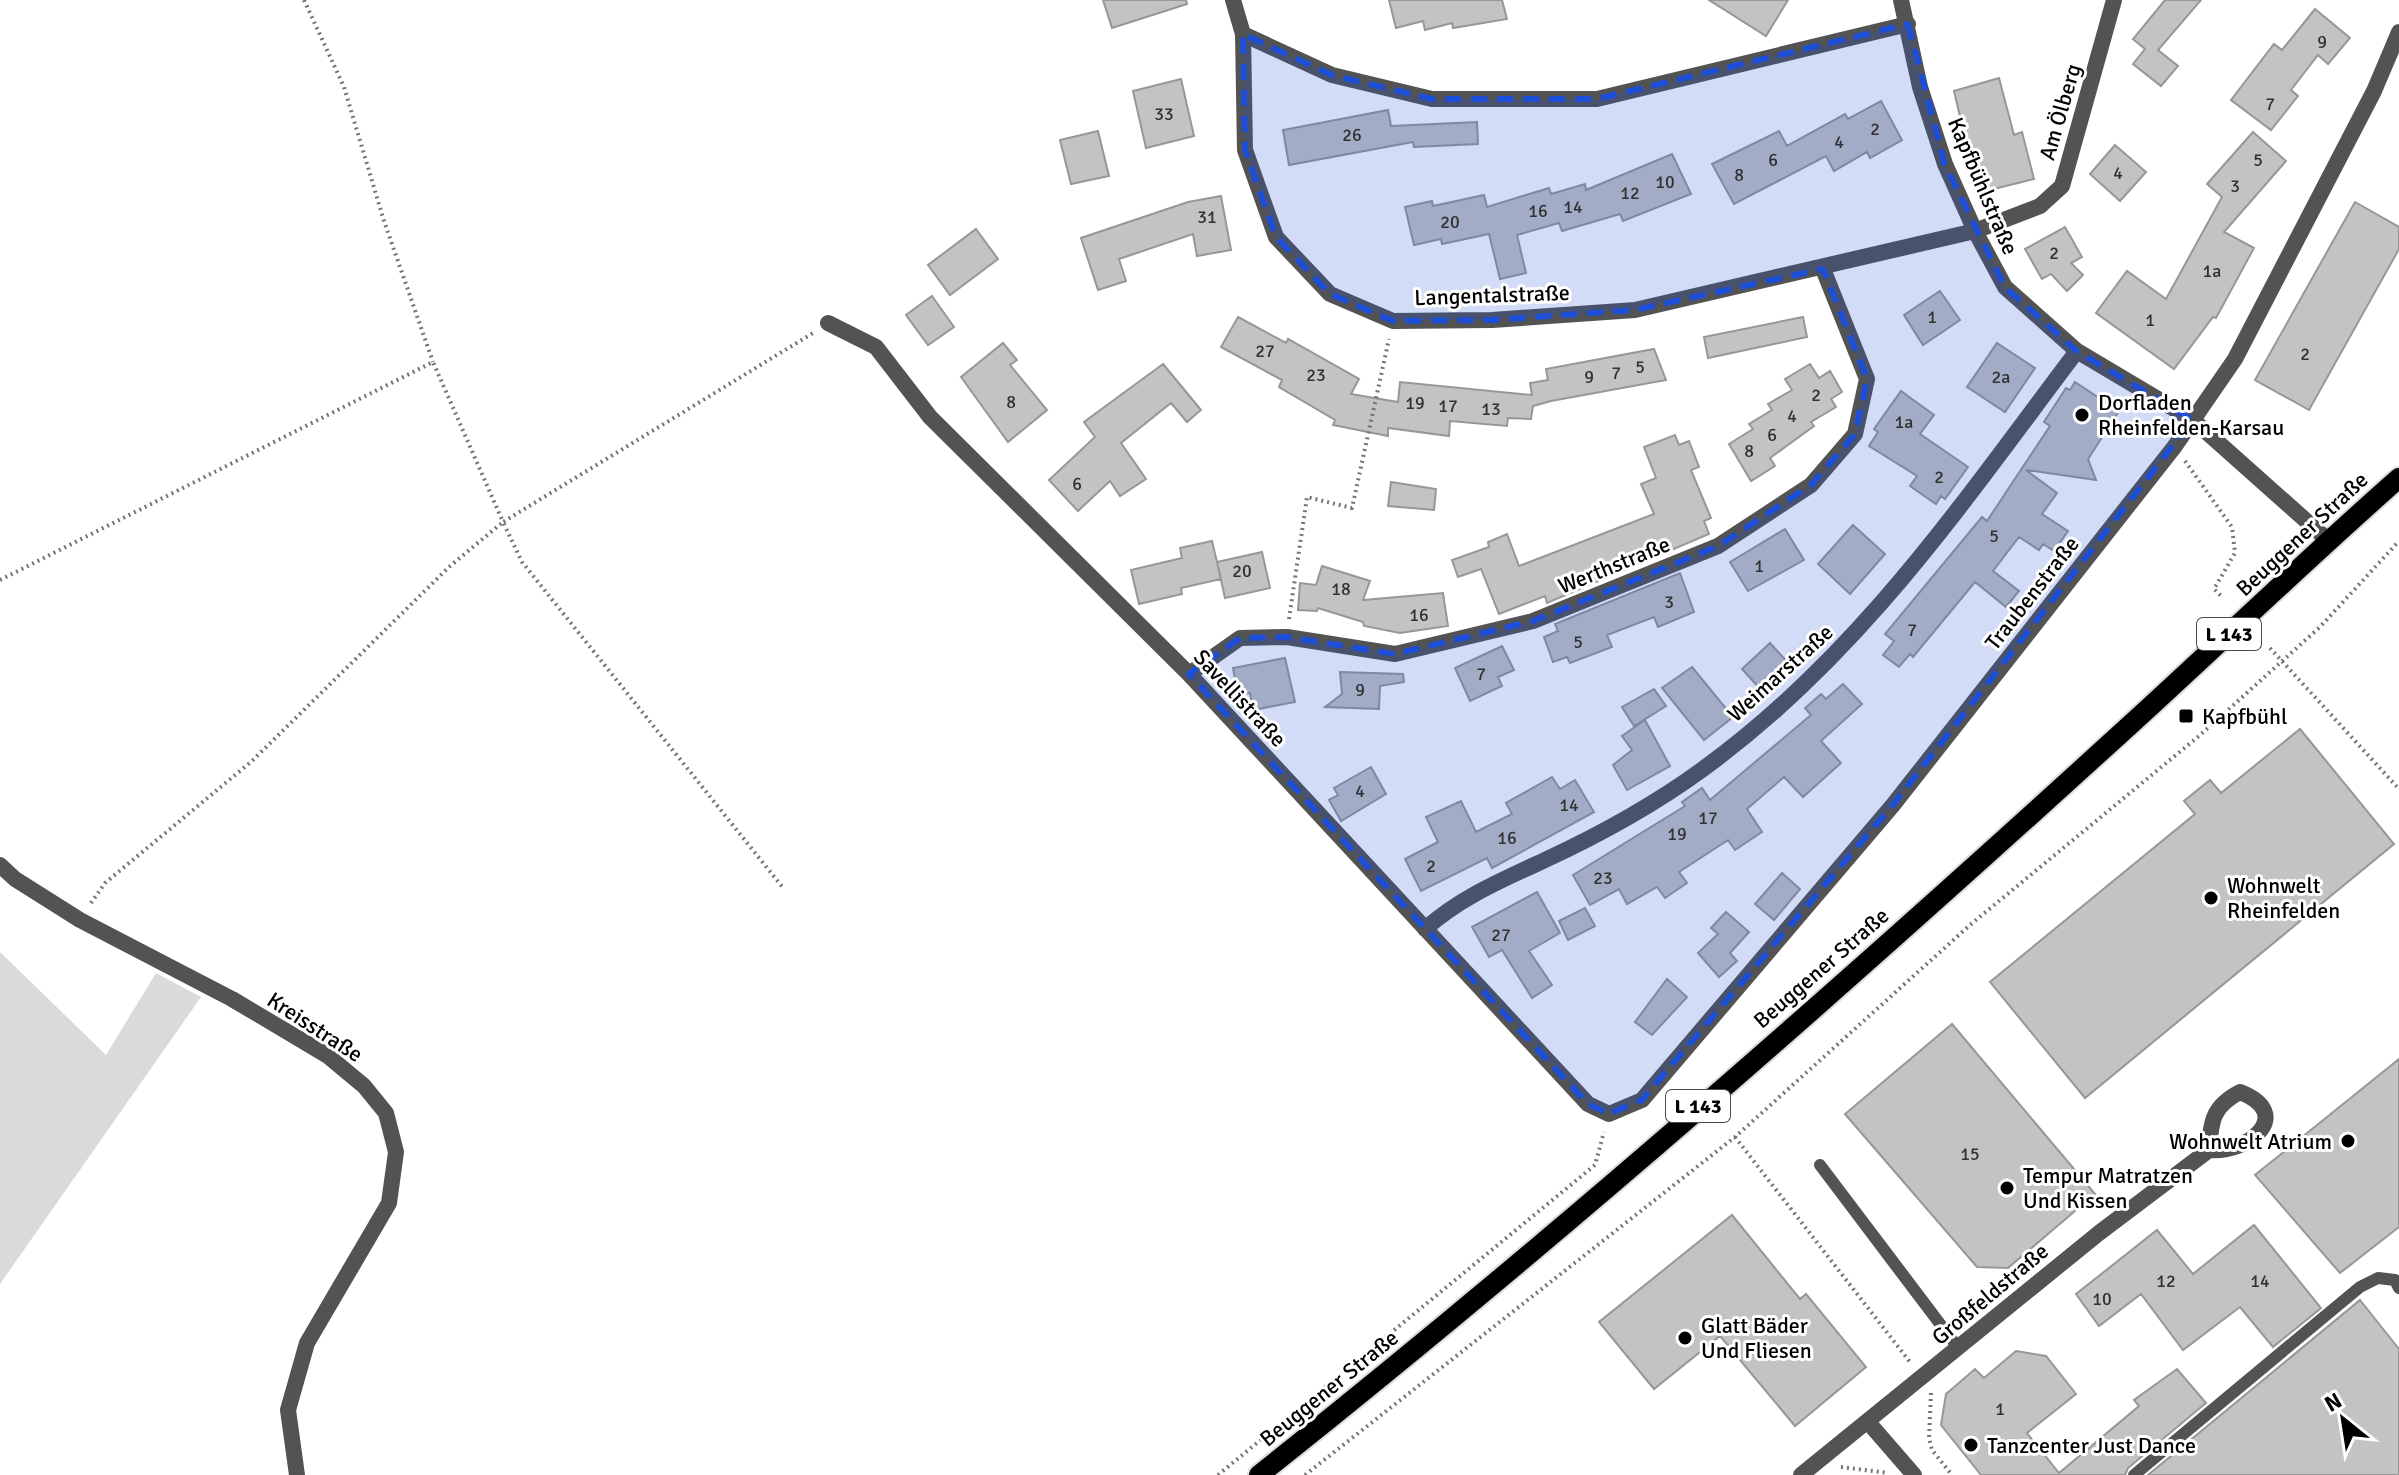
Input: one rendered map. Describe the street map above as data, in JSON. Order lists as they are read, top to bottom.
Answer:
{
  "streets": {
    "main road": ["Beuggener Straße", "L 143"],
    "street": [
      "Am Ölberg",
      "Kapfbühlstraße",
      "Langentalstraße",
      "Werthstraße",
      "Traubenstraße",
      "Weimarstraße",
      "Savellistraße",
      "Kreisstraße",
      "Großfeldstraße"
    ]
  },
  "crossings": [
    ["Am Ölberg", "Kapfbühlstraße"],
    ["Am Ölberg", "Langentalstraße"],
    ["Kapfbühlstraße", "Langentalstraße"],
    ["Kapfbühlstraße", "Beuggener Straße"],
    ["Kapfbühlstraße", "Traubenstraße"],
    ["Kapfbühlstraße", "Weimarstraße"],
    ["Langentalstraße", "Werthstraße"],
    ["Werthstraße", "Savellistraße"],
    ["Traubenstraße", "Savellistraße"],
    ["Weimarstraße", "Savellistraße"]
  ],
  "places": {
    "other": [
      "Dorfladen Rheinfelden-Karsau",
      "Wohnwelt Rheinfelden",
      "Wohnwelt Atrium",
      "Tempur Matratzen Und Kissen",
      "Glatt Bäder Und Fliesen",
      "Tanzcenter Just Dance"
    ],
    "transit": ["Kapfbühl"]
  },
  "house_numbers": [
    "9",
    "7",
    "33",
    "2",
    "26",
    "4",
    "6",
    "5",
    "4",
    "8",
    "10",
    "3",
    "12",
    "14",
    "16",
    "31",
    "20",
    "2",
    "1a",
    "1",
    "1",
    "27",
    "2",
    "5",
    "7",
    "23",
    "9",
    "2a",
    "2",
    "8",
    "19",
    "17",
    "13",
    "4",
    "1a",
    "6",
    "8",
    "2",
    "6",
    "5",
    "1",
    "20",
    "18",
    "3",
    "16",
    "7",
    "5",
    "7",
    "9",
    "4",
    "14",
    "17",
    "19",
    "16",
    "2",
    "23",
    "27",
    "15",
    "12",
    "14",
    "10",
    "1"
  ],
  "north": "top left"
}
